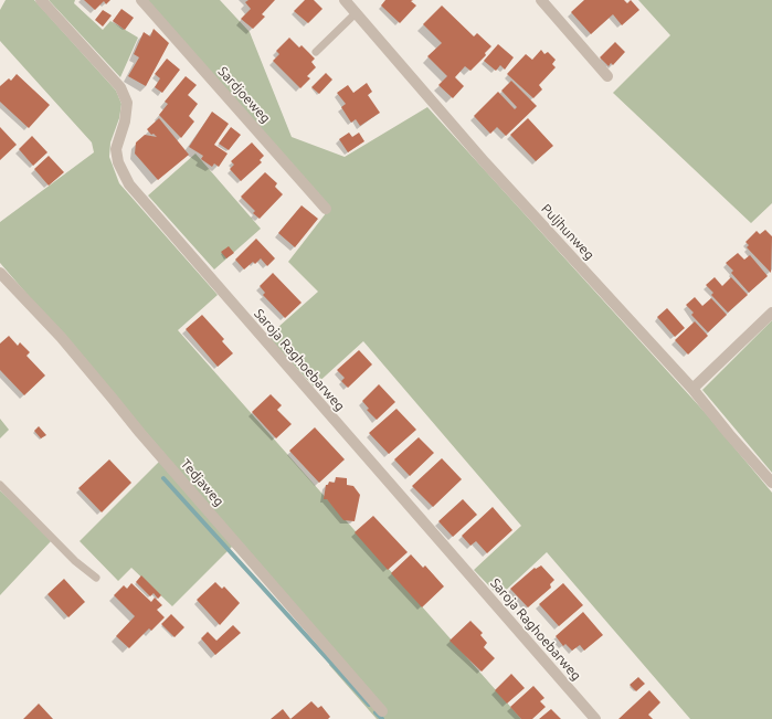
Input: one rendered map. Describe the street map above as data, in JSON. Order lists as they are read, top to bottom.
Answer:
{
  "streets": {
    "street": [
      "Sardjoeweg",
      "Puljhunweg",
      "Saroja Raghoebarweg",
      "Tedjaweg"
    ]
  }
}
